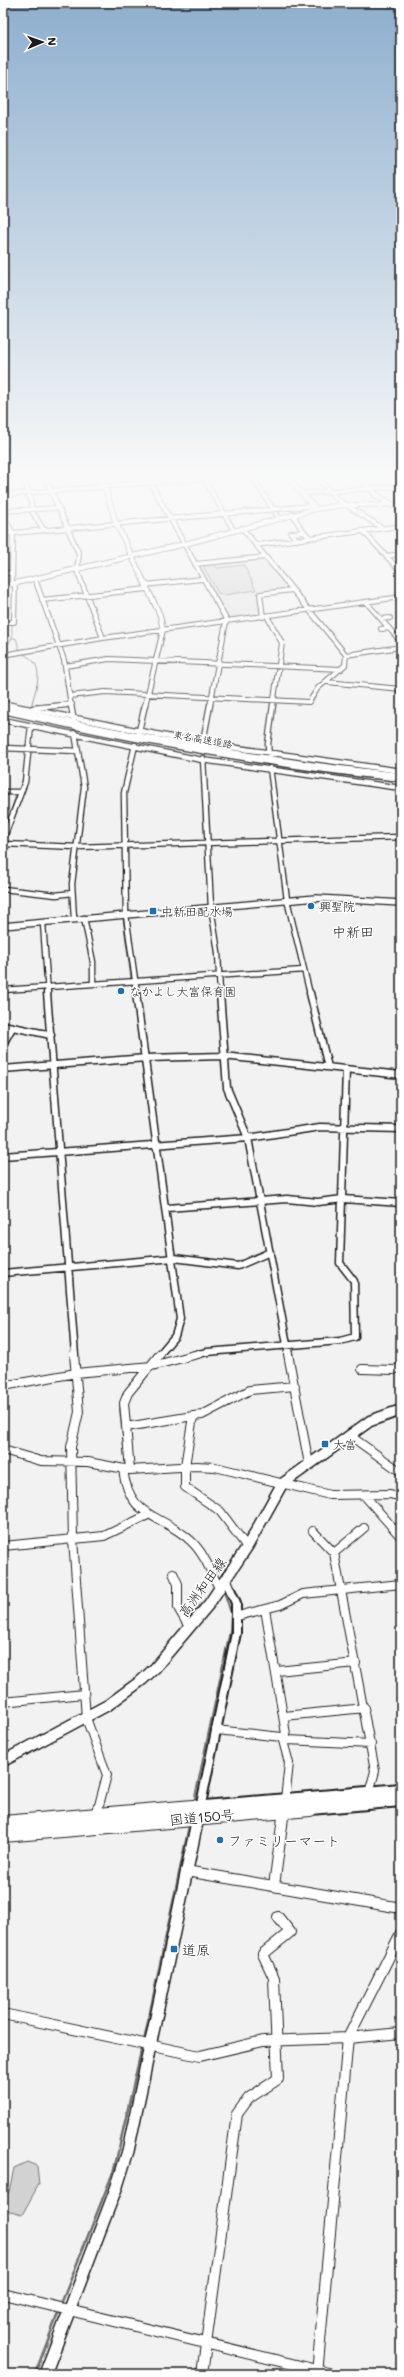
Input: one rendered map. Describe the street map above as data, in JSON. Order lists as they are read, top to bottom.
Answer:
{
  "streets": {
    "highway": ["東名高速道路", "国道150号"],
    "main road": ["高洲和田線"]
  },
  "districts": ["中新田"],
  "places": {
    "other": ["興聖院", "なかよし大富保育園", "ファミリーマート"],
    "transit": ["中新田配水場", "大富", "道原"]
  },
  "north": "right"
}
